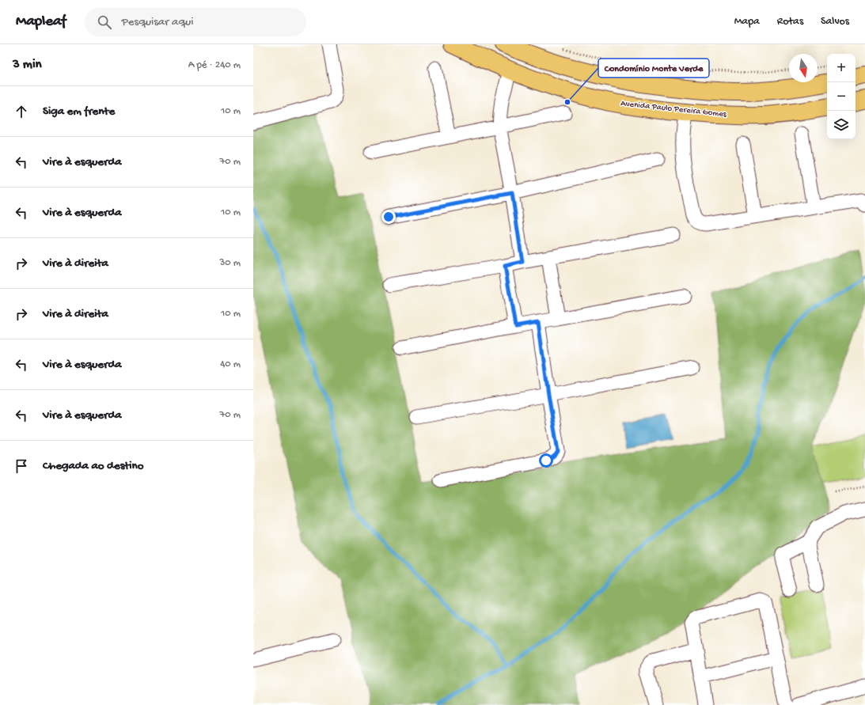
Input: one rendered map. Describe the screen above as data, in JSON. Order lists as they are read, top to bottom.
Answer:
{
  "streets": {
    "main road": ["Avenida Paulo Pereira Gomes"]
  },
  "places": ["Condomínio Monte Verde"],
  "north": "bottom",
  "page": {
    "header": "Mapleaf",
    "search": "Pesquisar aqui",
    "nav": ["Mapa", "Rotas", "Salvos"],
    "heading": ["3 min", "A pé · 240 m"],
    "map_buttons": ["+", "−"],
    "list": [
      ["Siga em frente", "10 m"],
      ["Vire à esquerda", "70 m"],
      ["Vire à esquerda", "10 m"],
      ["Vire à direita", "30 m"],
      ["Vire à direita", "10 m"],
      ["Vire à esquerda", "40 m"],
      ["Vire à esquerda", "70 m"],
      "Chegada ao destino"
    ]
  }
}
